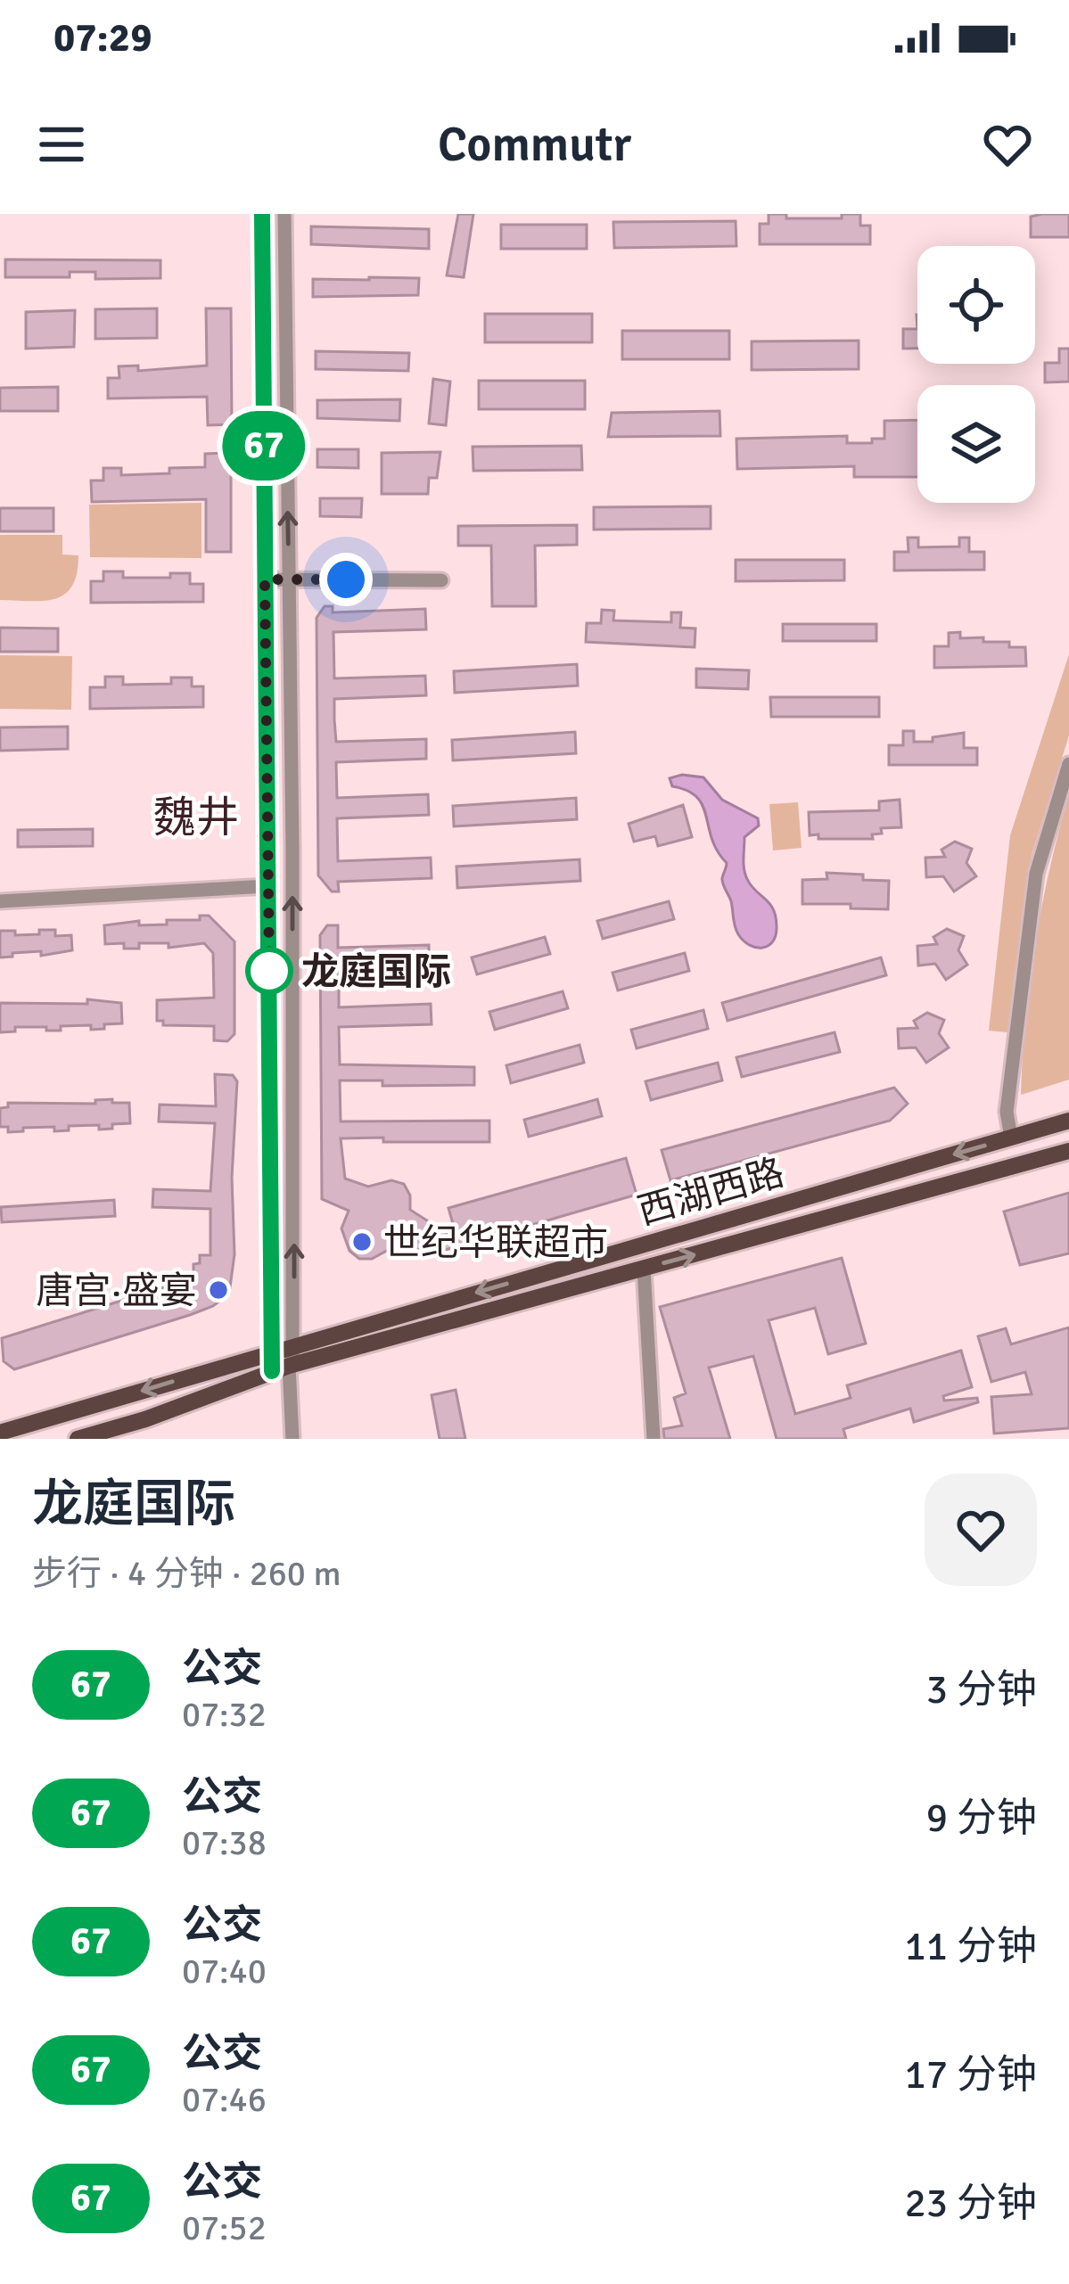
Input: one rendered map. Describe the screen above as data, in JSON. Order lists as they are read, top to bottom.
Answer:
{
  "streets": {
    "main road": ["西湖西路"]
  },
  "districts": ["魏井"],
  "places": ["龙庭国际", "世纪华联超市", "唐宫·盛宴"],
  "lines": ["bus line 67"],
  "page": {
    "status": "07:29",
    "header": "Commutr",
    "on_map": "67",
    "heading": ["龙庭国际", "步行 · 4 分钟 · 260 m"],
    "list": [
      {
        "mark": "67",
        "name": "公交",
        "note": "07:32",
        "value": "3 分钟"
      },
      {
        "mark": "67",
        "name": "公交",
        "note": "07:38",
        "value": "9 分钟"
      },
      {
        "mark": "67",
        "name": "公交",
        "note": "07:40",
        "value": "11 分钟"
      },
      {
        "mark": "67",
        "name": "公交",
        "note": "07:46",
        "value": "17 分钟"
      },
      {
        "mark": "67",
        "name": "公交",
        "note": "07:52",
        "value": "23 分钟"
      }
    ]
  }
}
